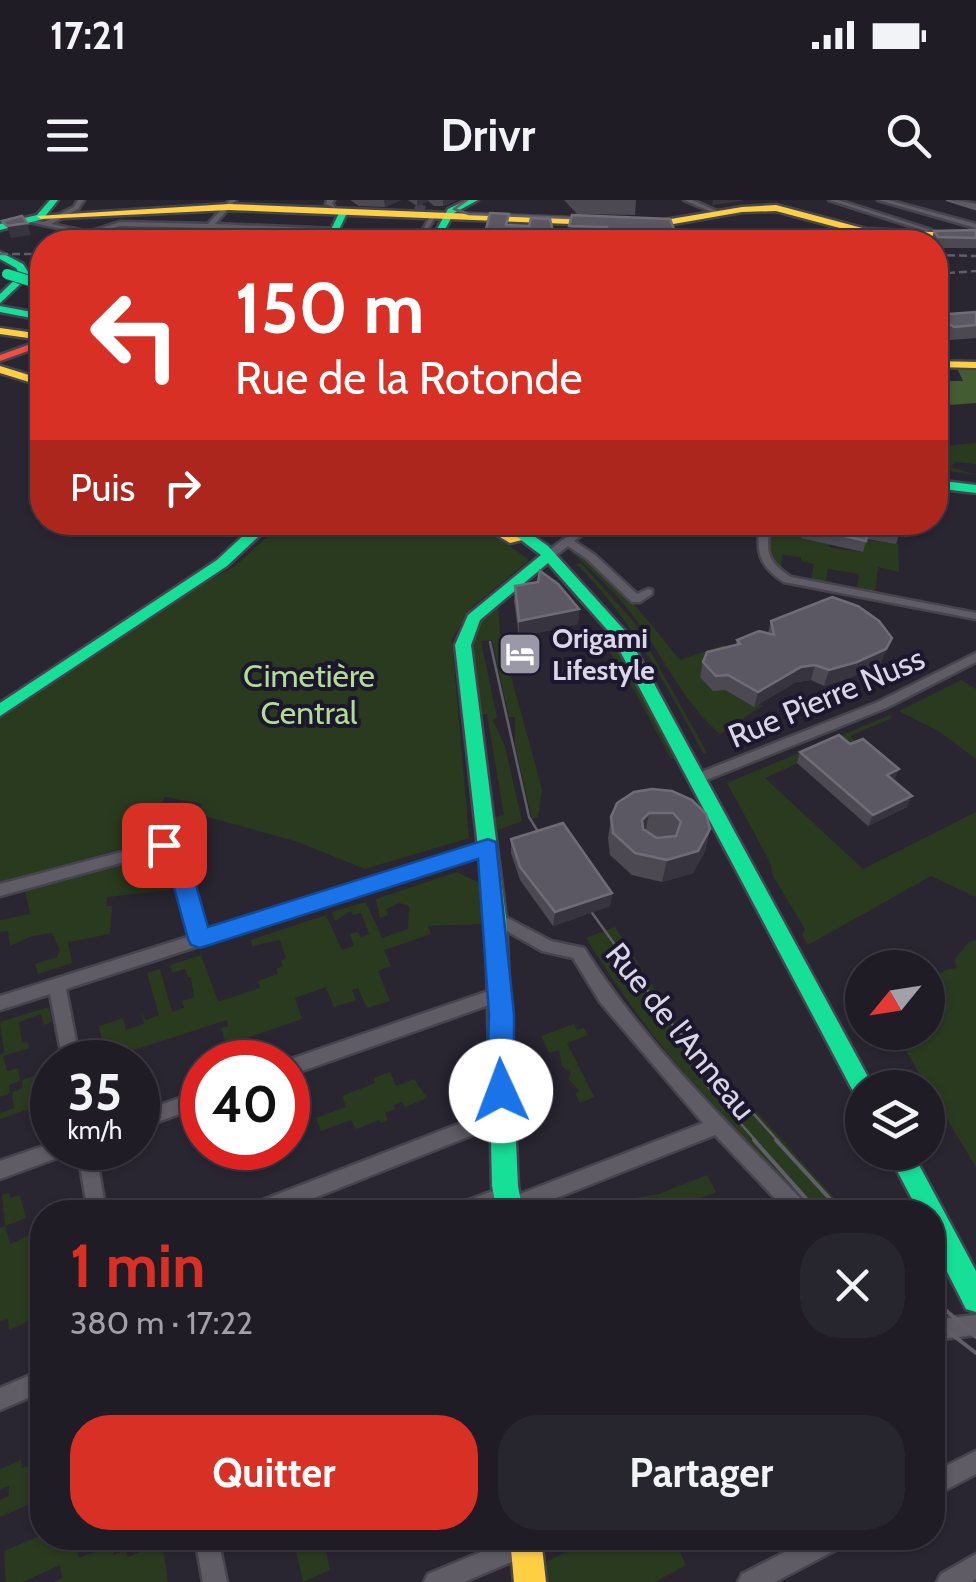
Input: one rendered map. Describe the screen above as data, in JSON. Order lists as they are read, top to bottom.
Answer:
{
  "streets": {
    "street": ["Rue Pierre Nuss", "Rue de l'Anneau"]
  },
  "parks": ["Cimetière Central"],
  "places": {
    "hotel": ["Origami Lifestyle"]
  },
  "north": "bottom left",
  "page": {
    "status": "17:21",
    "header": "Drivr",
    "turn": ["150 m", "Rue de la Rotonde"],
    "then": "Puis",
    "speed": "35 km/h",
    "limit": "40",
    "heading": ["1 min", "380 m · 17:22"],
    "buttons": ["Quitter", "Partager"]
  }
}
